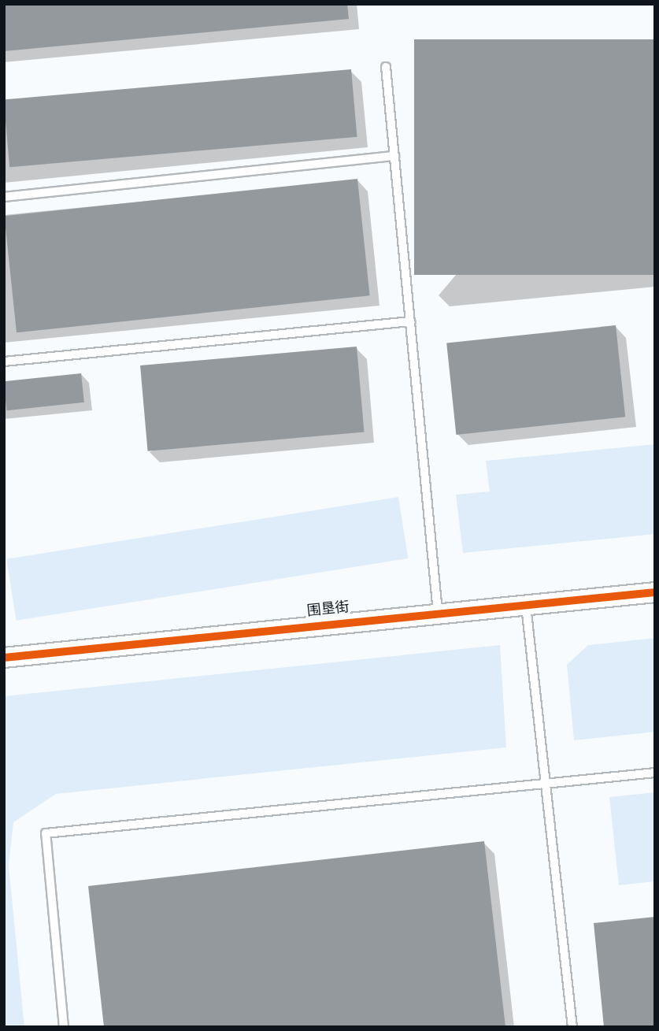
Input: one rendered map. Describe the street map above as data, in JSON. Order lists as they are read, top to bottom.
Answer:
{
  "streets": {
    "street": ["围垦街"]
  }
}
